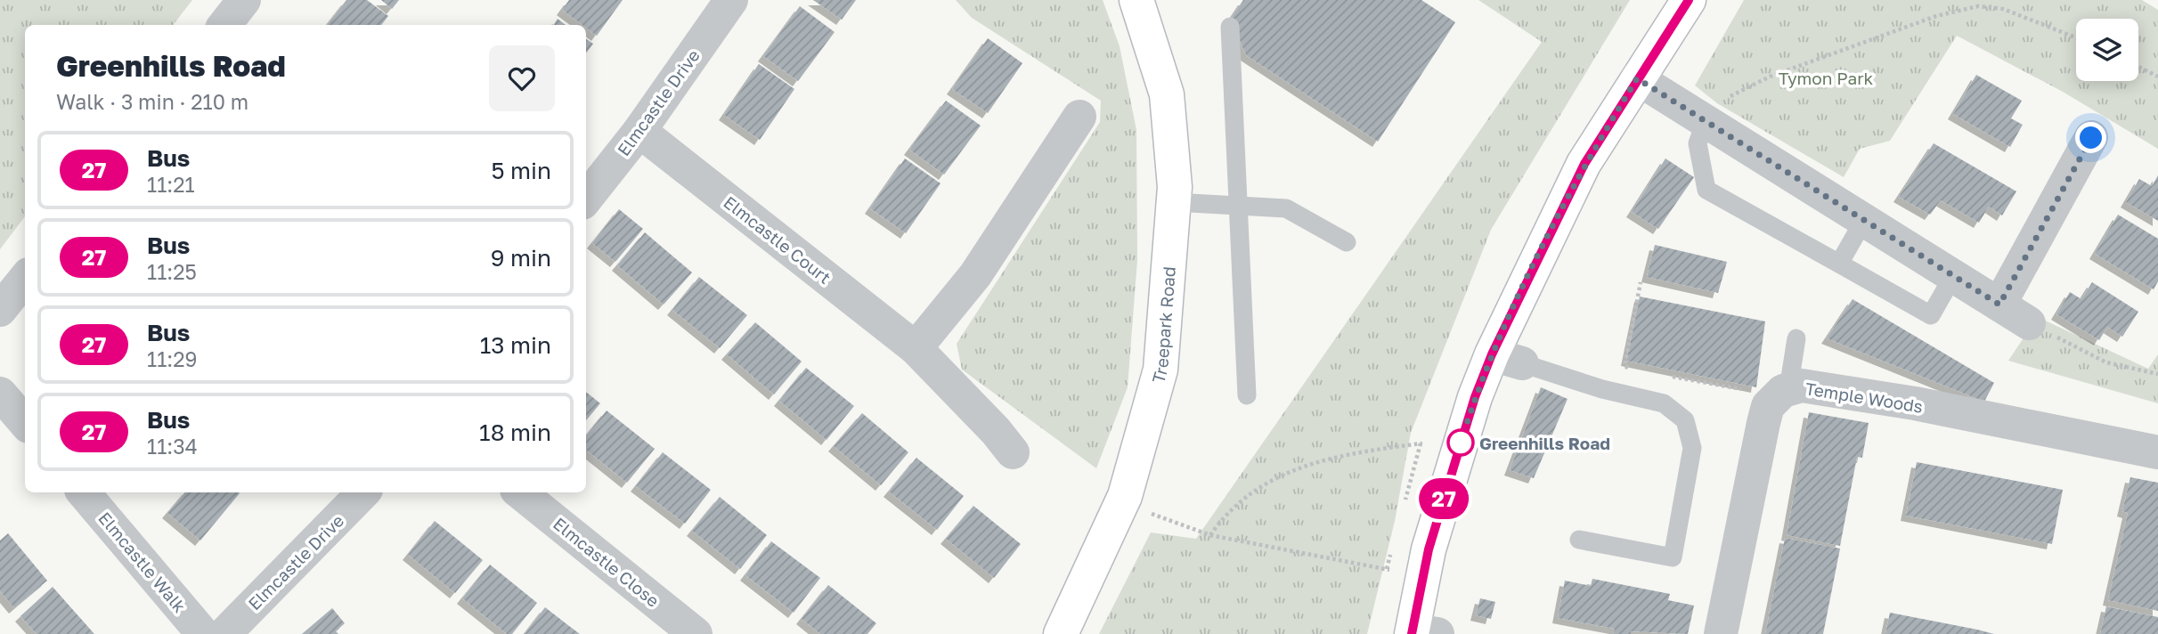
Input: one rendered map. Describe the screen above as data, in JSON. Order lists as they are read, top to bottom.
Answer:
{
  "streets": {
    "main road": ["Treepark Road"],
    "street": [
      "Elmcastle Drive",
      "Elmcastle Court",
      "Temple Woods",
      "Elmcastle Walk",
      "Elmcastle Close"
    ]
  },
  "crossings": [
    ["Elmcastle Drive", "Elmcastle Court"]
  ],
  "parks": ["Tymon Park"],
  "places": ["Greenhills Road"],
  "lines": ["bus line 27"],
  "page": {
    "on_map": "27",
    "heading": ["Greenhills Road", "Walk · 3 min · 210 m"],
    "list": [
      {
        "mark": "27",
        "name": "Bus",
        "note": "11:21",
        "value": "5 min"
      },
      {
        "mark": "27",
        "name": "Bus",
        "note": "11:25",
        "value": "9 min"
      },
      {
        "mark": "27",
        "name": "Bus",
        "note": "11:29",
        "value": "13 min"
      },
      {
        "mark": "27",
        "name": "Bus",
        "note": "11:34",
        "value": "18 min"
      }
    ]
  }
}
